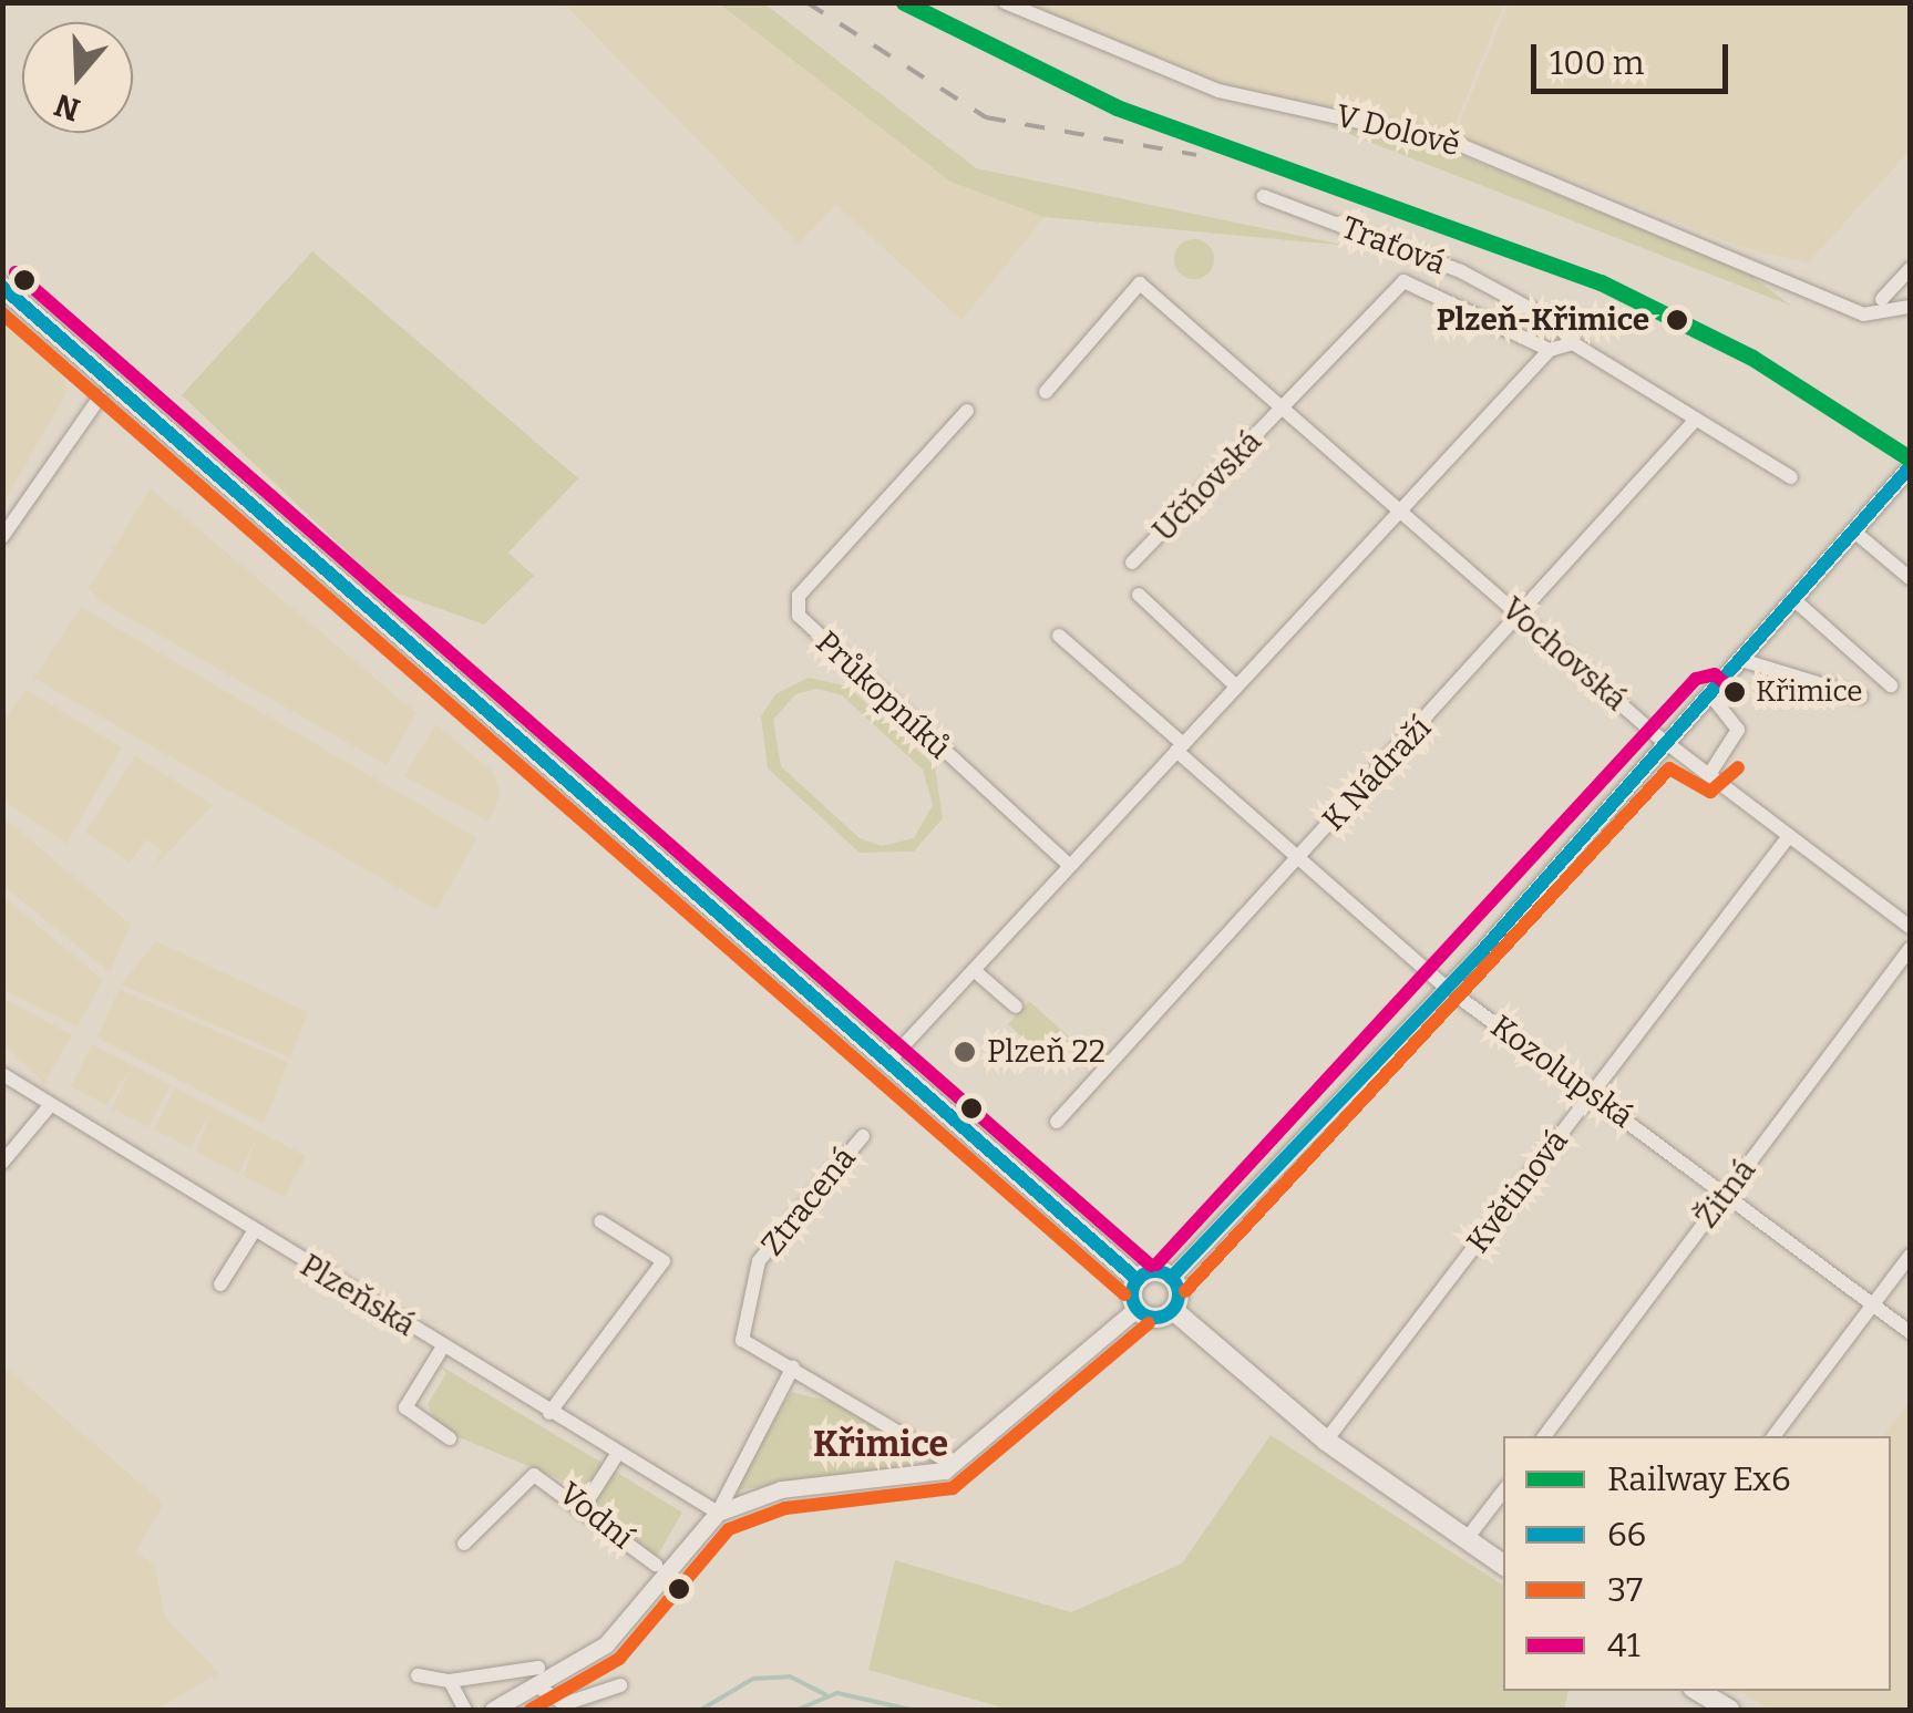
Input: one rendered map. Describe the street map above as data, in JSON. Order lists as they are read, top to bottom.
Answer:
{
  "streets": {
    "street": [
      "V Dolově",
      "Traťová",
      "Učňovská",
      "Vochovská",
      "Průkopníků",
      "K Nádraží",
      "Kozolupská",
      "Květinová",
      "Žitná",
      "Ztracená",
      "Plzeňská",
      "Vodní"
    ]
  },
  "crossings": [
    ["Traťová", "Učňovská"],
    ["Traťová", "K Nádraží"],
    ["Učňovská", "Vochovská"],
    ["Vochovská", "K Nádraží"],
    ["Vochovská", "Květinová"],
    ["K Nádraží", "Kozolupská"],
    ["Kozolupská", "Květinová"],
    ["Kozolupská", "Žitná"]
  ],
  "districts": ["Křimice"],
  "places": ["Plzeň-Křimice", "Křimice", "Plzeň 22"],
  "lines": [
    "rail line Ex6",
    "transit line 41",
    "transit line 66",
    "transit line 37"
  ],
  "legend": [
    "Railway Ex6",
    "66",
    "37",
    "41"
  ],
  "scale_bar": "100 m",
  "north": "bottom"
}
